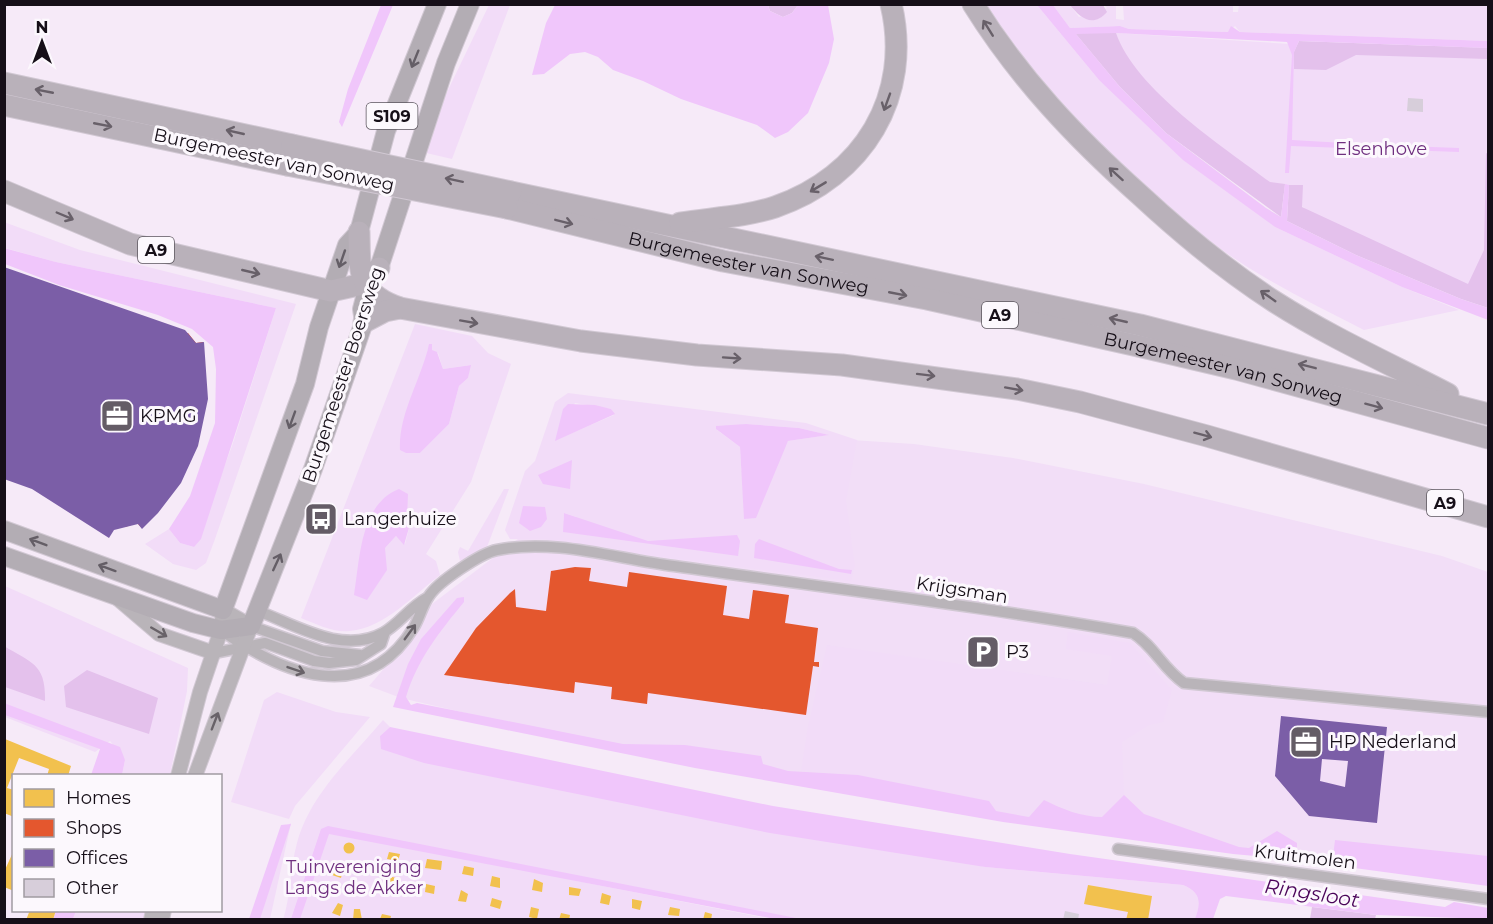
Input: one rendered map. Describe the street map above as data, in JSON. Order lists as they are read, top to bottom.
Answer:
{
  "streets": {
    "highway": ["Burgemeester van Sonweg", "A9"],
    "main road": ["S109", "Burgemeester Boersweg"],
    "street": ["Krijgsman", "Kruitmolen"]
  },
  "crossings": [
    ["Burgemeester van Sonweg", "A9"],
    ["A9", "Burgemeester Boersweg"],
    ["Burgemeester Boersweg", "Krijgsman"]
  ],
  "water": ["Ringsloot"],
  "parks": ["Elsenhove", "Tuinvereniging Langs de Akker"],
  "places": {
    "office": ["KPMG", "HP Nederland"],
    "bus stop": ["Langerhuize"],
    "parking": ["P3"]
  },
  "legend": [
    "Homes",
    "Shops",
    "Offices",
    "Other"
  ],
  "north": "top"
}
